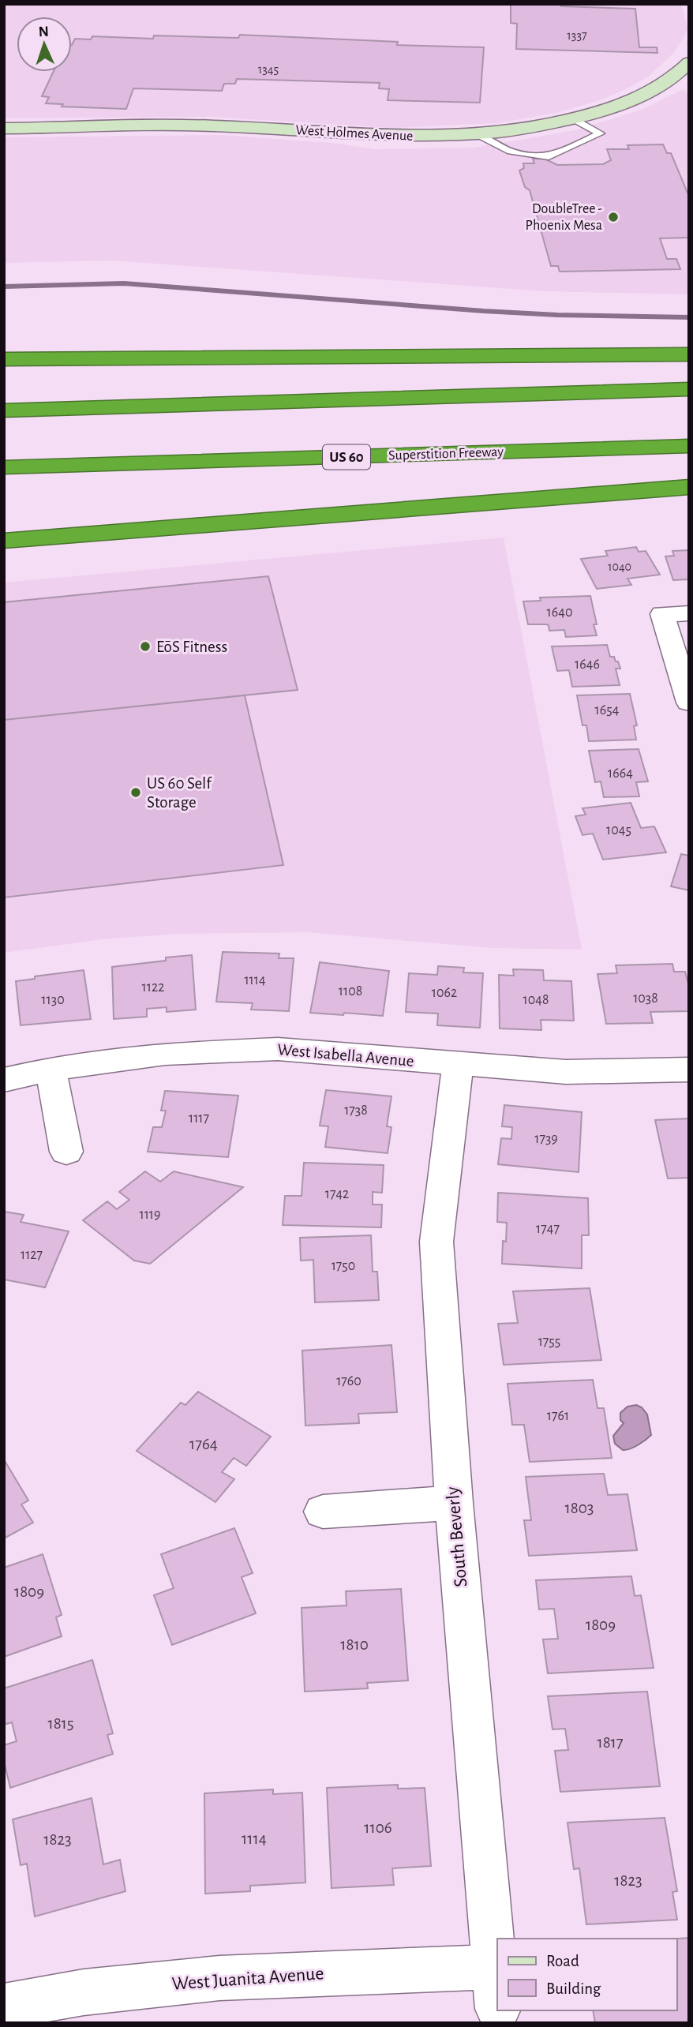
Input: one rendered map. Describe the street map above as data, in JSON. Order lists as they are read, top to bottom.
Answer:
{
  "streets": {
    "highway": ["Superstition Freeway", "US 60"],
    "street": [
      "West Holmes Avenue",
      "West Isabella Avenue",
      "South Beverly",
      "West Juanita Avenue"
    ]
  },
  "crossings": [
    ["West Isabella Avenue", "South Beverly"],
    ["South Beverly", "West Juanita Avenue"]
  ],
  "places": ["DoubleTree - Phoenix Mesa", "EōS Fitness", "US 60 Self Storage"],
  "house_numbers": [
    "1337",
    "1345",
    "1040",
    "1640",
    "1646",
    "1654",
    "1664",
    "1045",
    "1114",
    "1122",
    "1108",
    "1062",
    "1038",
    "1130",
    "1048",
    "1738",
    "1117",
    "1739",
    "1742",
    "1119",
    "1747",
    "1127",
    "1750",
    "1755",
    "1760",
    "1761",
    "1764",
    "1803",
    "1809",
    "1809",
    "1810",
    "1815",
    "1817",
    "1106",
    "1114",
    "1823",
    "1823"
  ],
  "legend": ["Road", "Building"],
  "north": "top"
}
